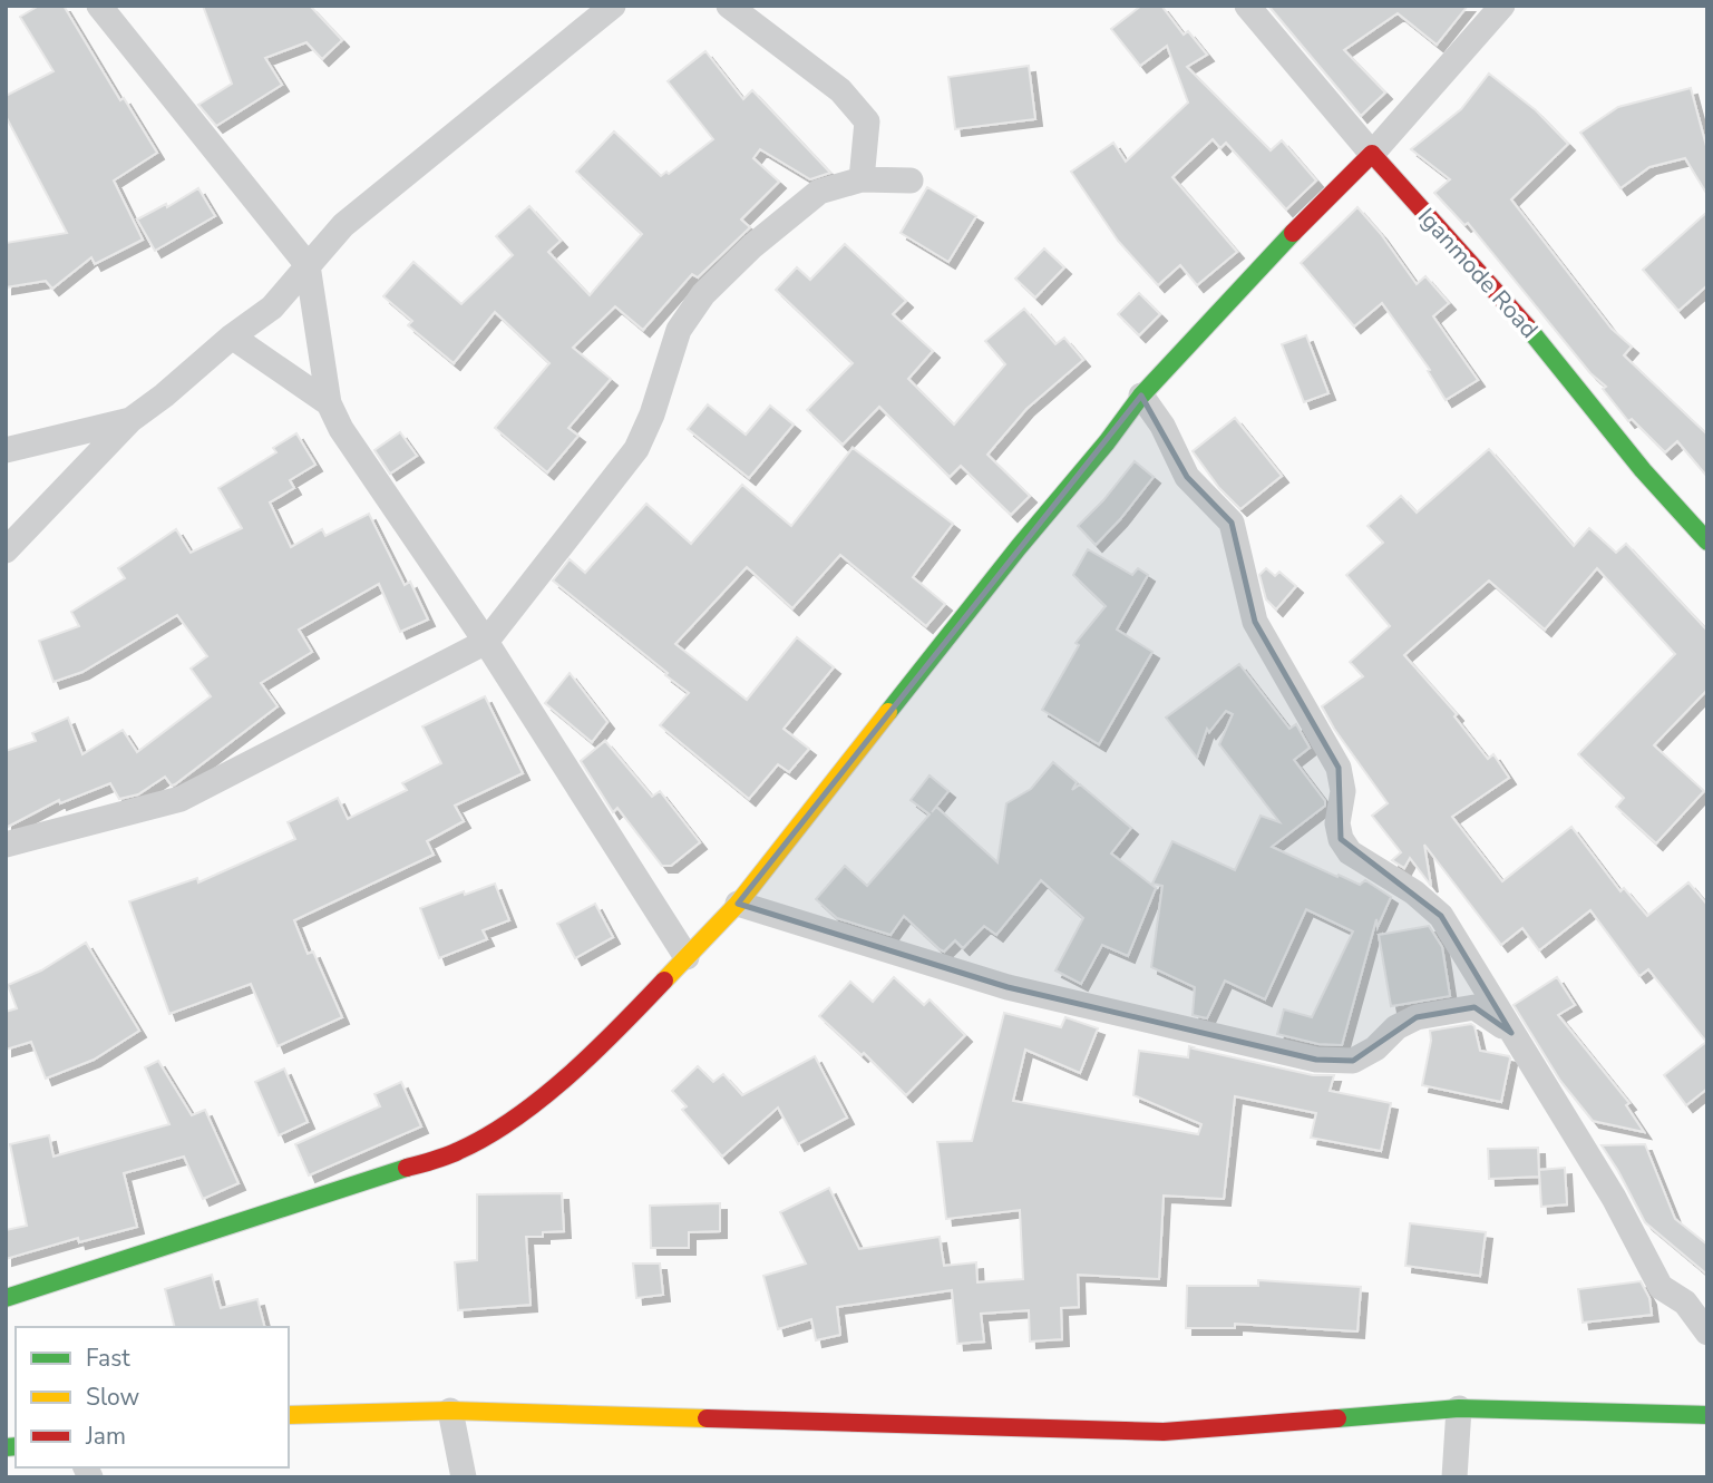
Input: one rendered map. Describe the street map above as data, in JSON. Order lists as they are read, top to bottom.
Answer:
{
  "streets": {
    "street": ["Iganmode Road"]
  },
  "legend": ["Fast", "Slow", "Jam"]
}
